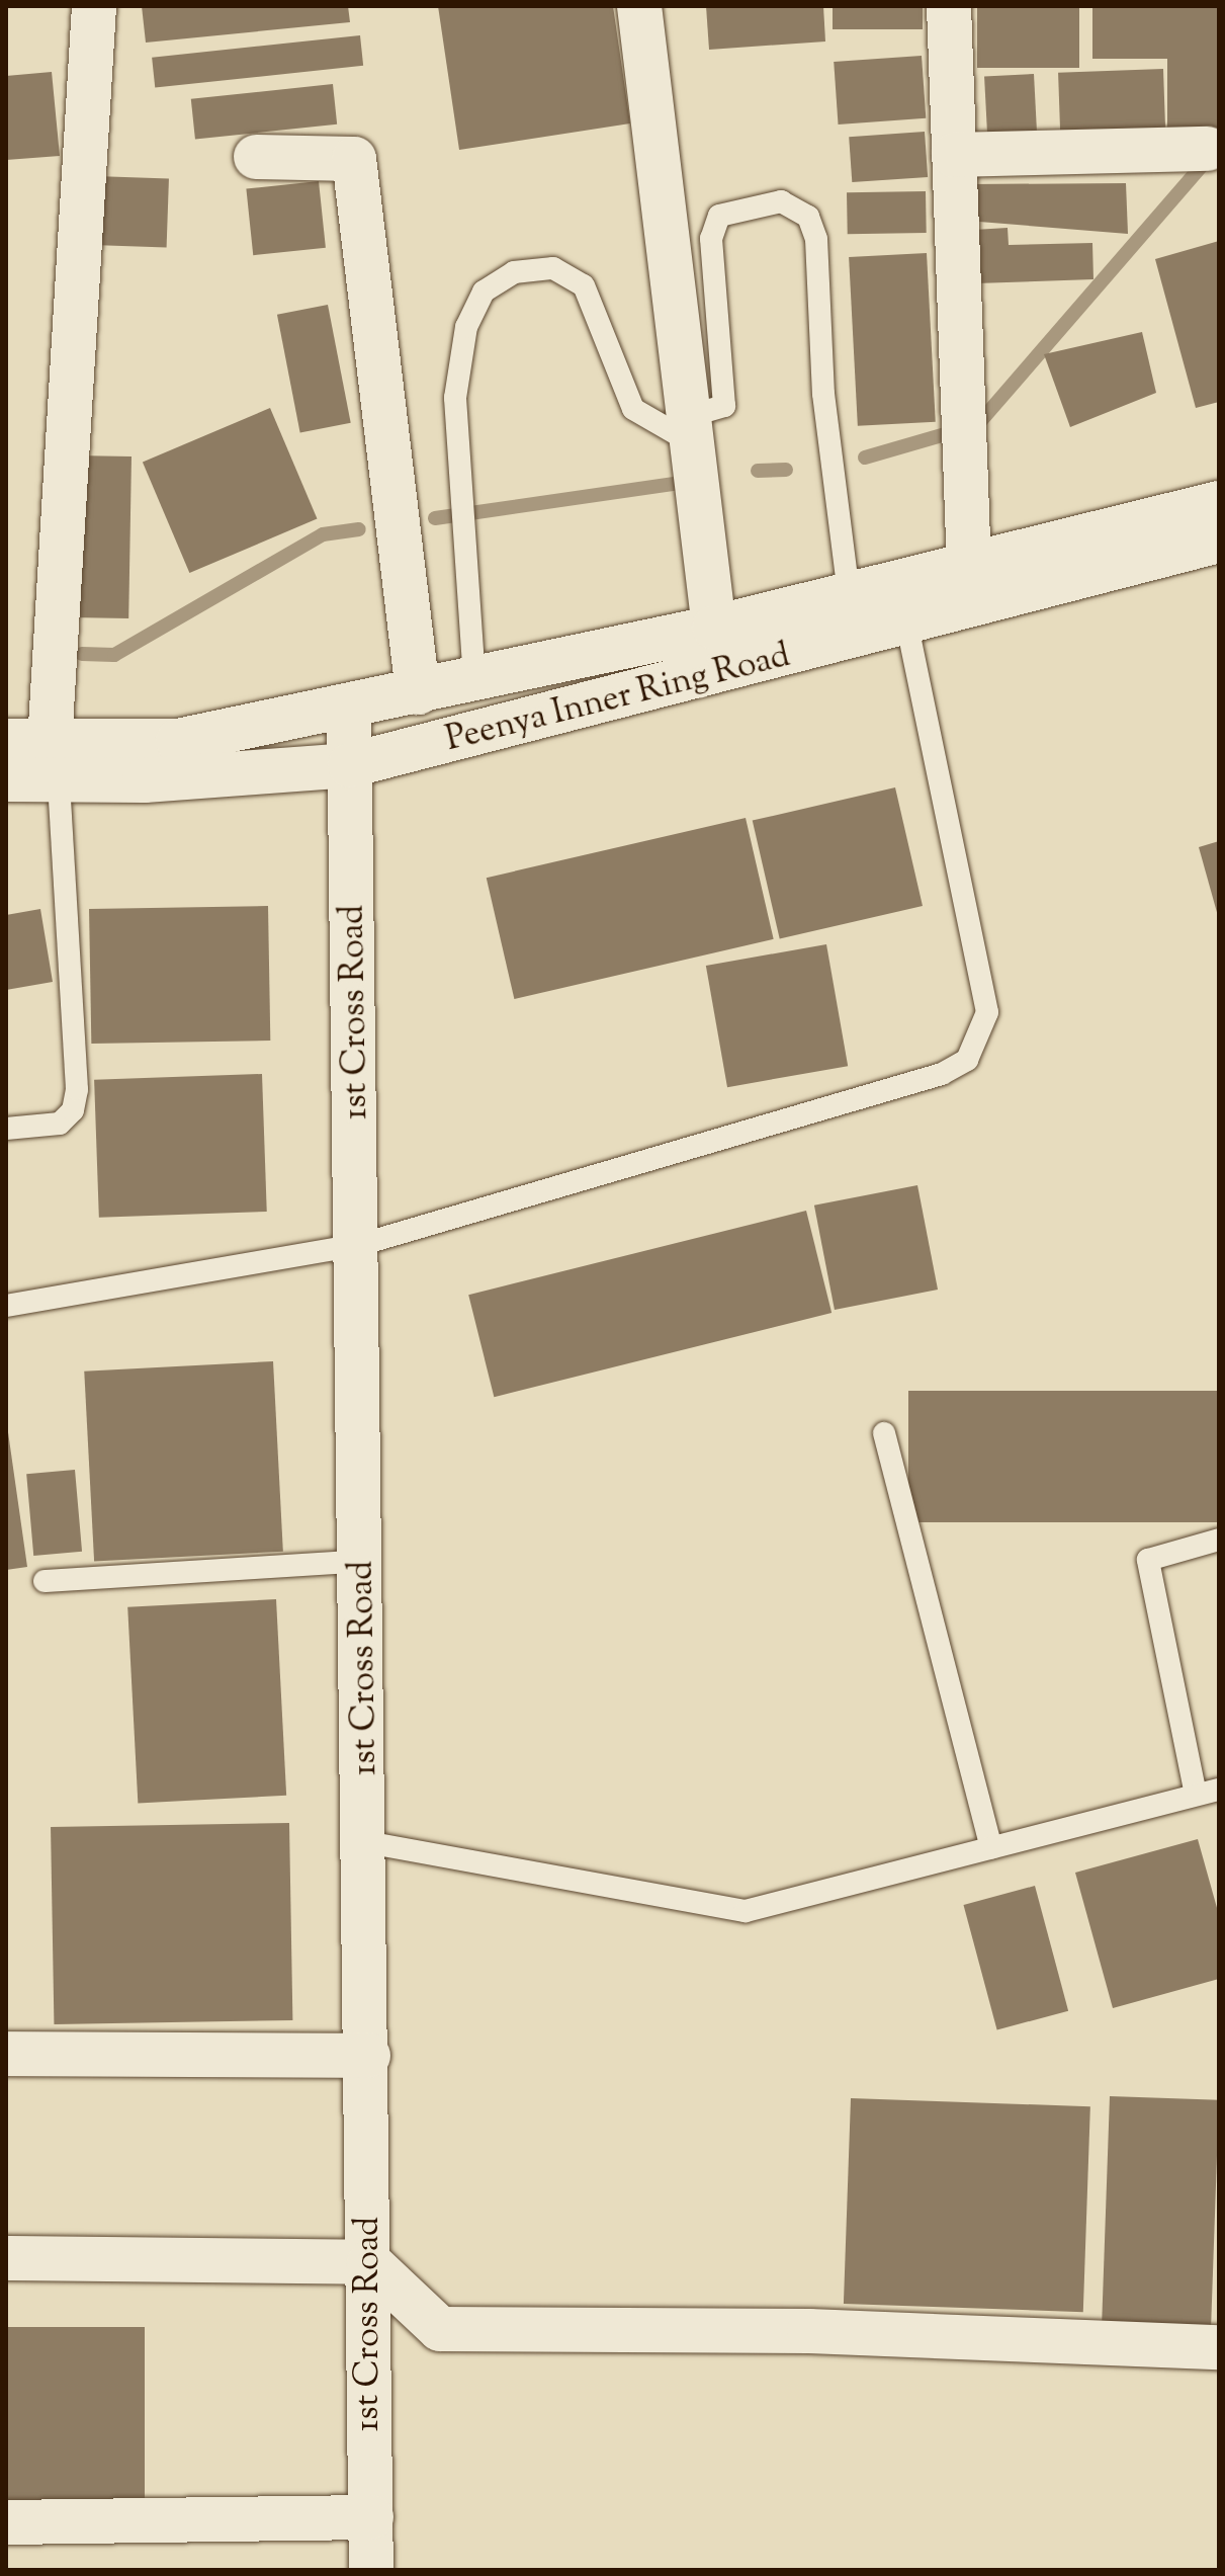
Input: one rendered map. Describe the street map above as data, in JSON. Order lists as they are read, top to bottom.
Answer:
{
  "streets": {
    "street": ["Peenya Inner Ring Road", "1st Cross Road"]
  },
  "crossings": [
    ["Peenya Inner Ring Road", "1st Cross Road"]
  ]
}
